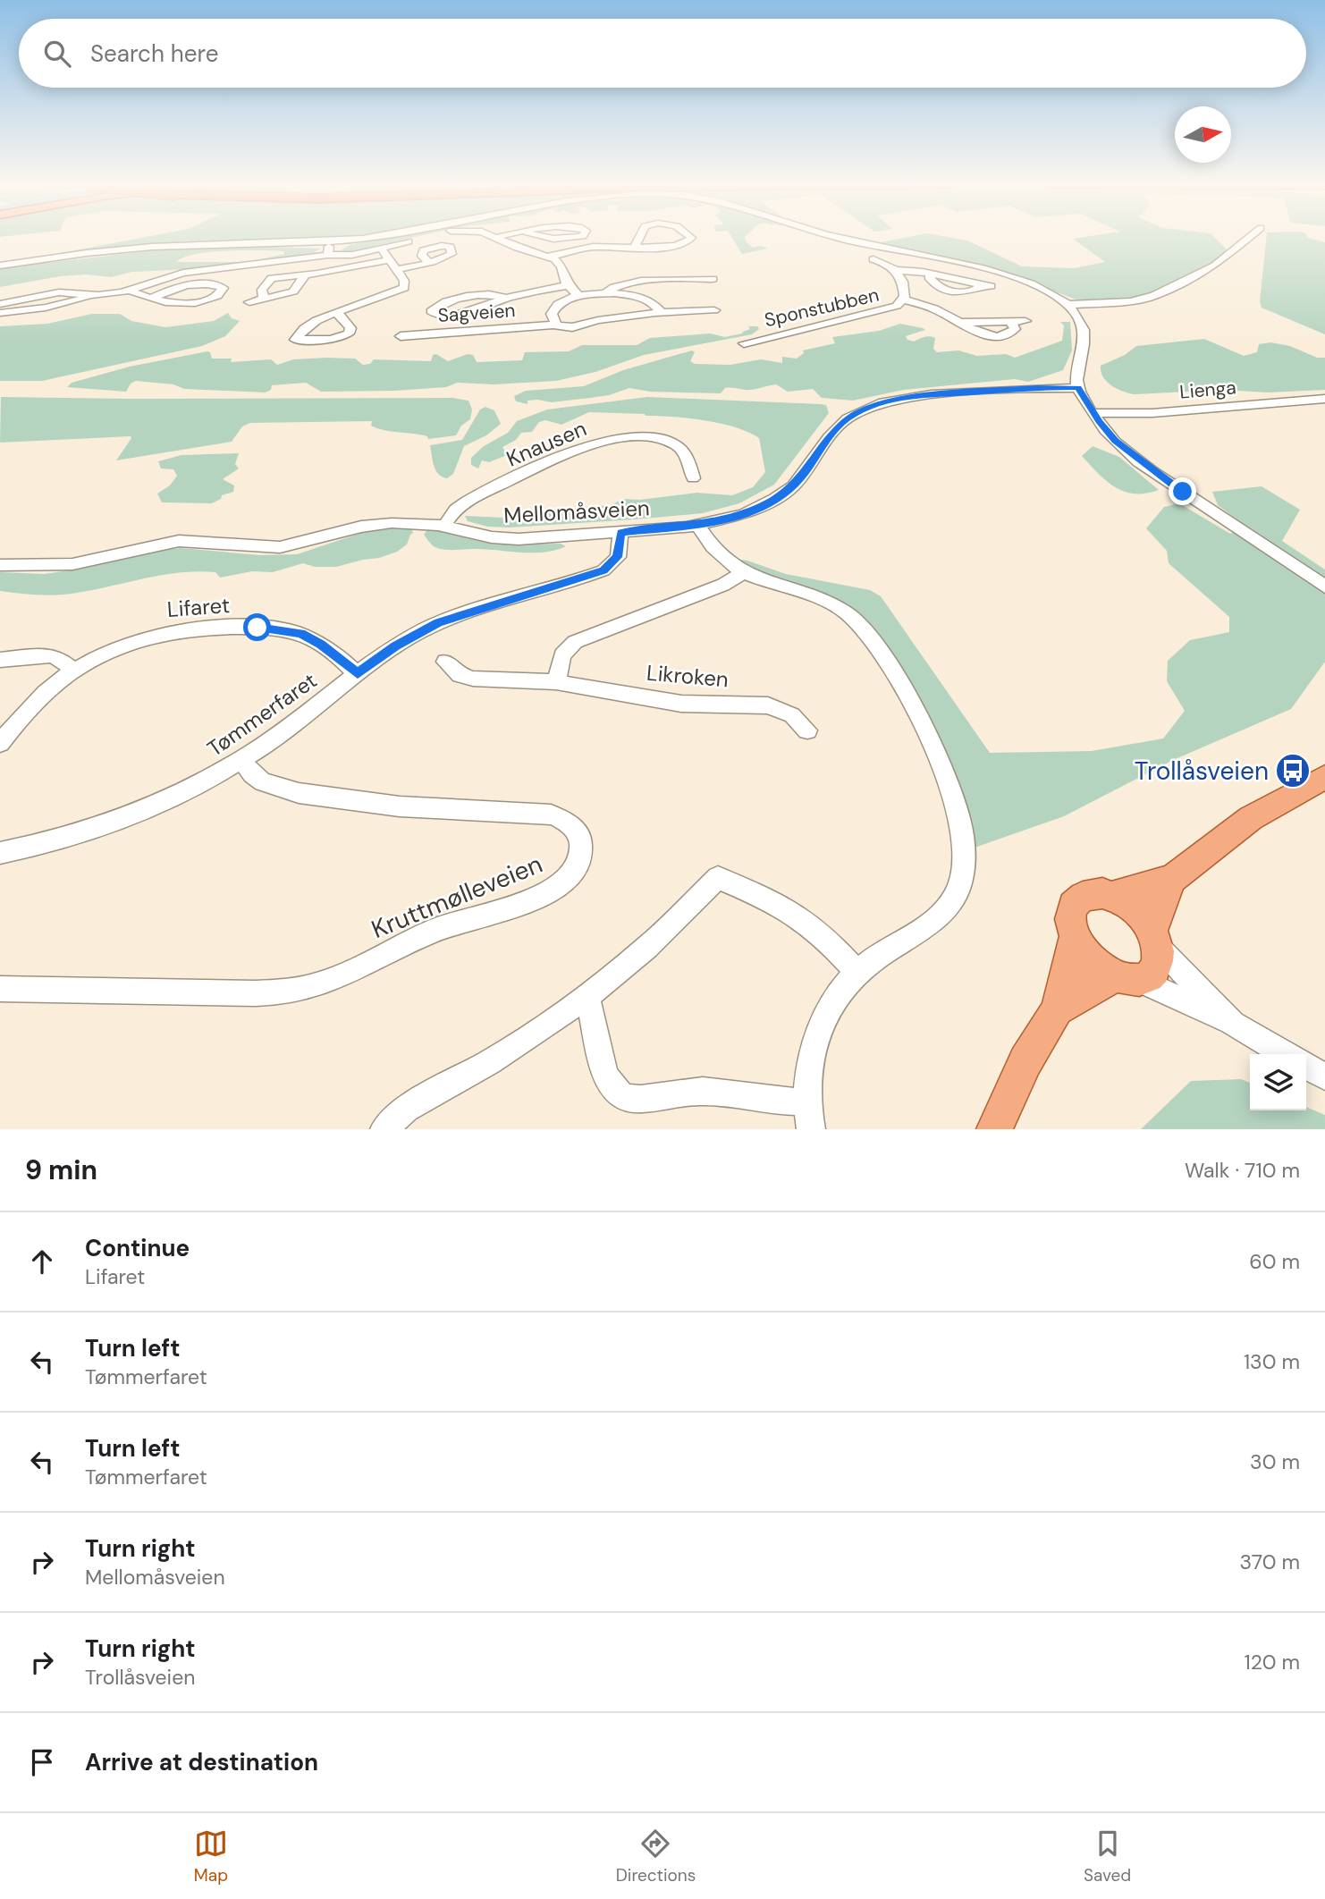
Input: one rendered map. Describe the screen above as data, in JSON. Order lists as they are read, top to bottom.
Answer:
{
  "streets": {
    "street": [
      "Sponstubben",
      "Sagveien",
      "Lienga",
      "Knausen",
      "Mellomåsveien",
      "Lifaret",
      "Likroken",
      "Tømmerfaret",
      "Kruttmølleveien"
    ]
  },
  "crossings": [
    ["Knausen", "Mellomåsveien"],
    ["Mellomåsveien", "Tømmerfaret"],
    ["Lifaret", "Tømmerfaret"],
    ["Tømmerfaret", "Kruttmølleveien"]
  ],
  "places": {
    "bus stop": ["Trollåsveien"]
  },
  "north": "right",
  "page": {
    "search": "Search here",
    "heading": ["9 min", "Walk · 710 m"],
    "list": [
      ["Continue", "Lifaret", "60 m"],
      ["Turn left", "Tømmerfaret", "130 m"],
      ["Turn left", "Tømmerfaret", "30 m"],
      ["Turn right", "Mellomåsveien", "370 m"],
      ["Turn right", "Trollåsveien", "120 m"],
      "Arrive at destination"
    ],
    "nav": ["Map", "Directions", "Saved"]
  }
}
